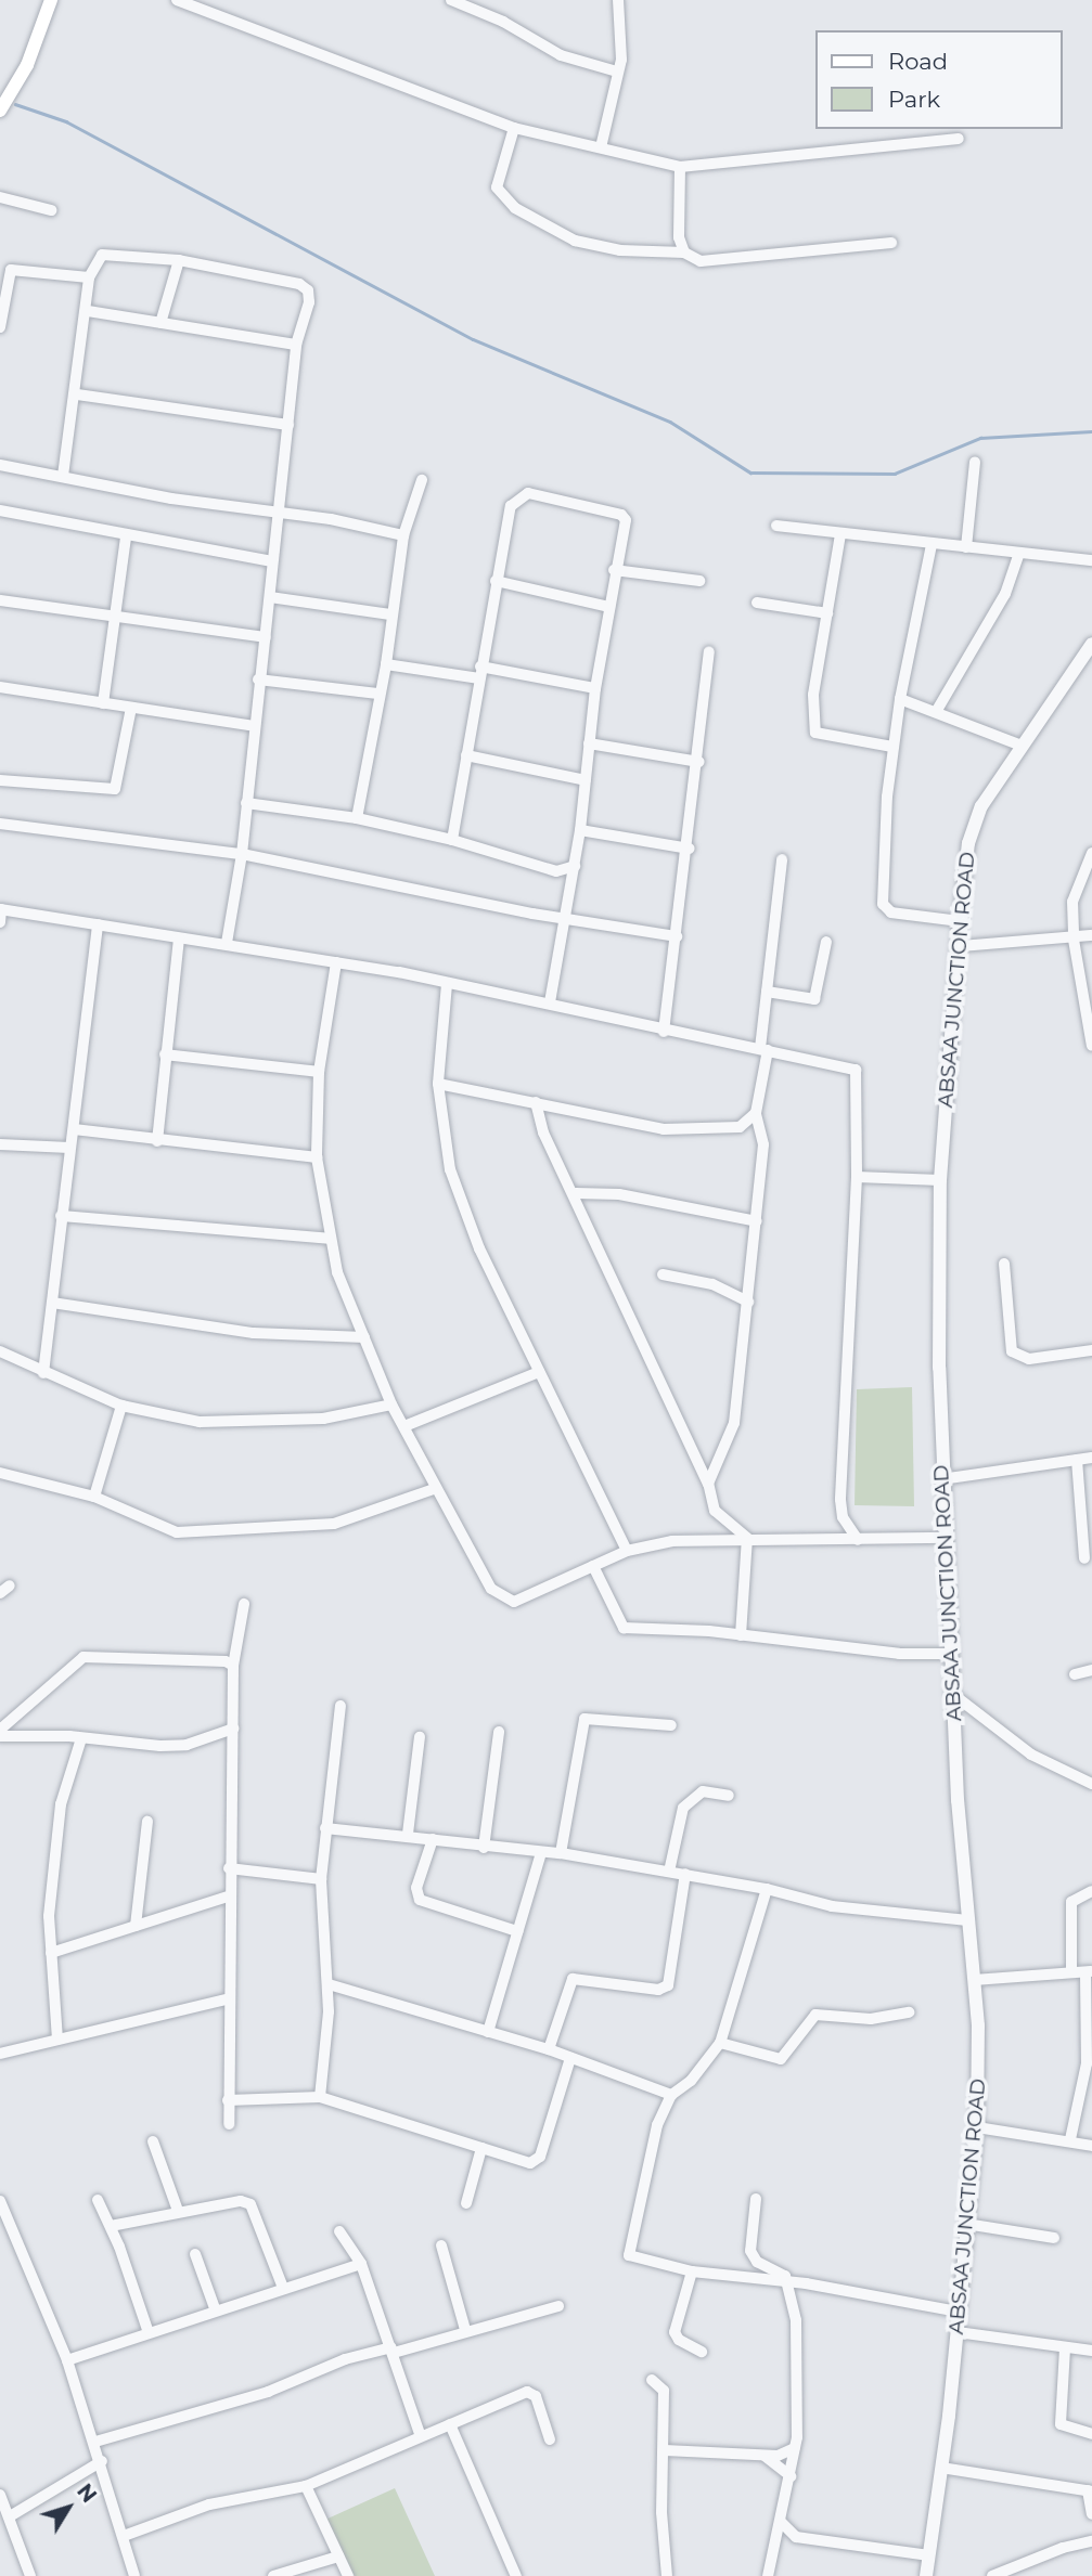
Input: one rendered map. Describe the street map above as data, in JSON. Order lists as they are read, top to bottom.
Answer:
{
  "streets": {
    "street": ["ABSAA JUNCTION ROAD"]
  },
  "legend": ["Road", "Park"],
  "north": "top right"
}
